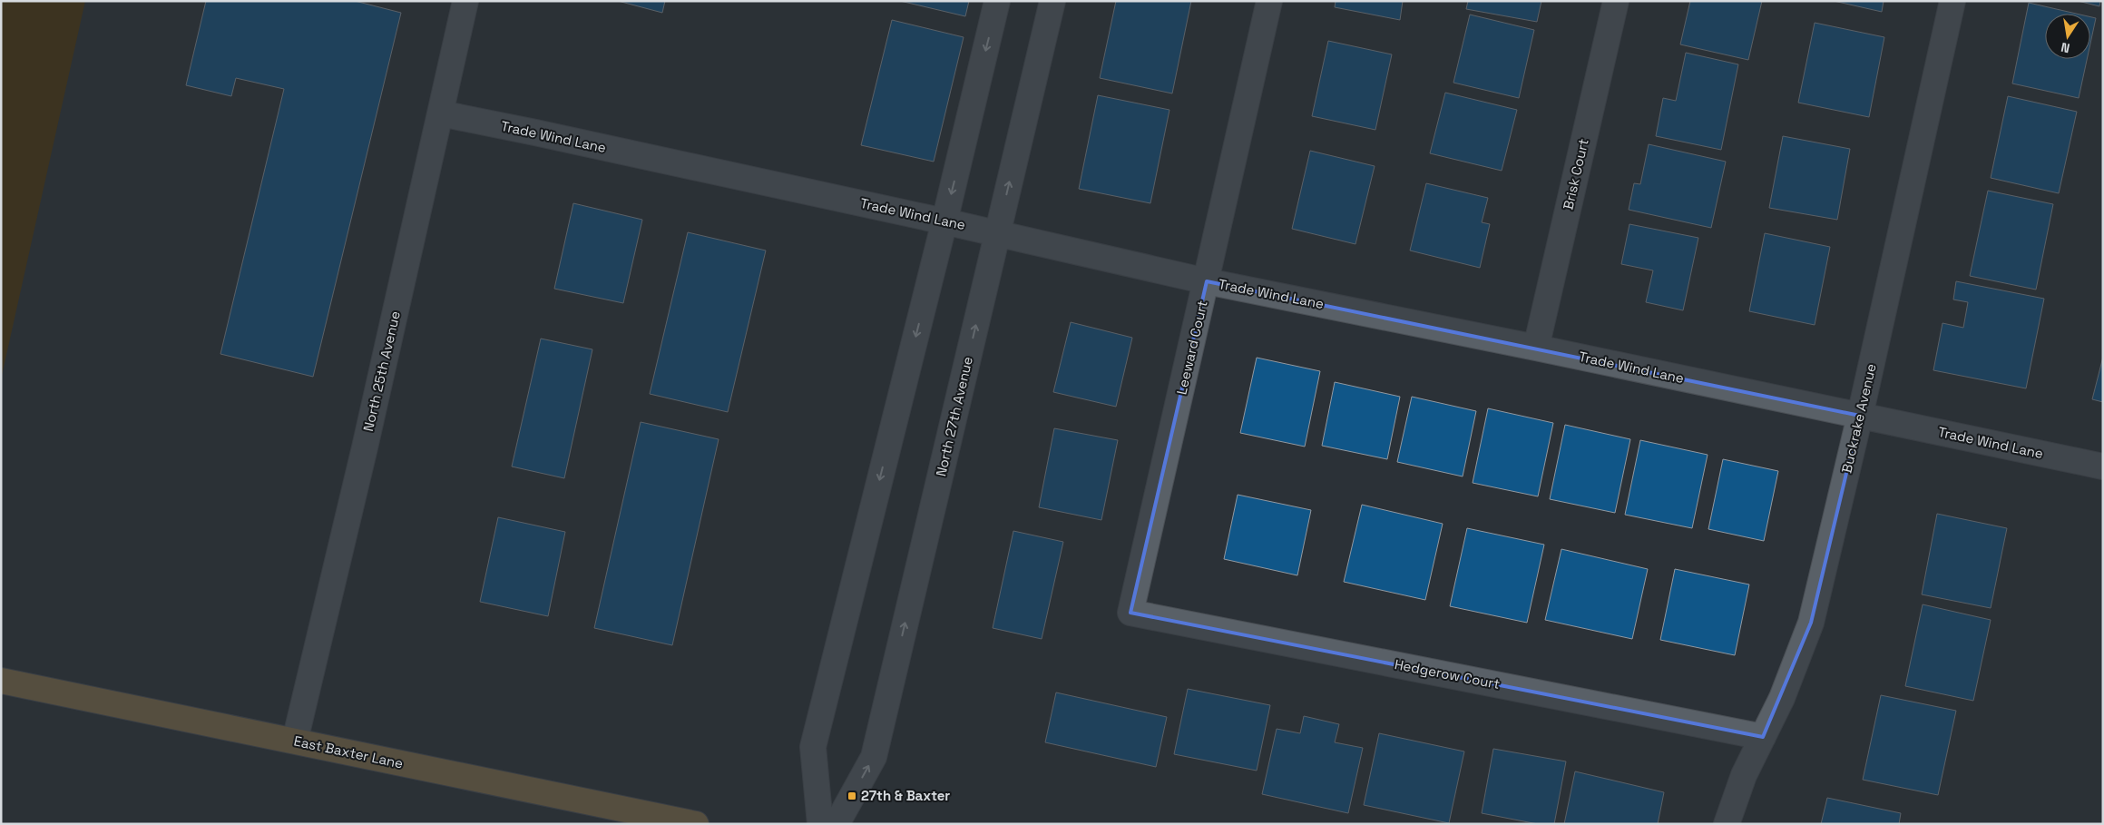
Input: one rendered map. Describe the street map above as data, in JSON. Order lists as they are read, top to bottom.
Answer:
{
  "streets": {
    "main road": ["East Baxter Lane"],
    "street": [
      "Trade Wind Lane",
      "Brisk Court",
      "Leeward Court",
      "North 25th Avenue",
      "North 27th Avenue",
      "Buckrake Avenue",
      "Hedgerow Court"
    ]
  },
  "crossings": [
    ["Trade Wind Lane", "Brisk Court"],
    ["Trade Wind Lane", "Leeward Court"],
    ["Trade Wind Lane", "North 25th Avenue"],
    ["Trade Wind Lane", "North 27th Avenue"],
    ["Trade Wind Lane", "Buckrake Avenue"],
    ["Leeward Court", "Hedgerow Court"],
    ["North 25th Avenue", "East Baxter Lane"],
    ["Buckrake Avenue", "Hedgerow Court"]
  ],
  "places": {
    "transit": ["27th & Baxter"]
  },
  "north": "bottom"
}
